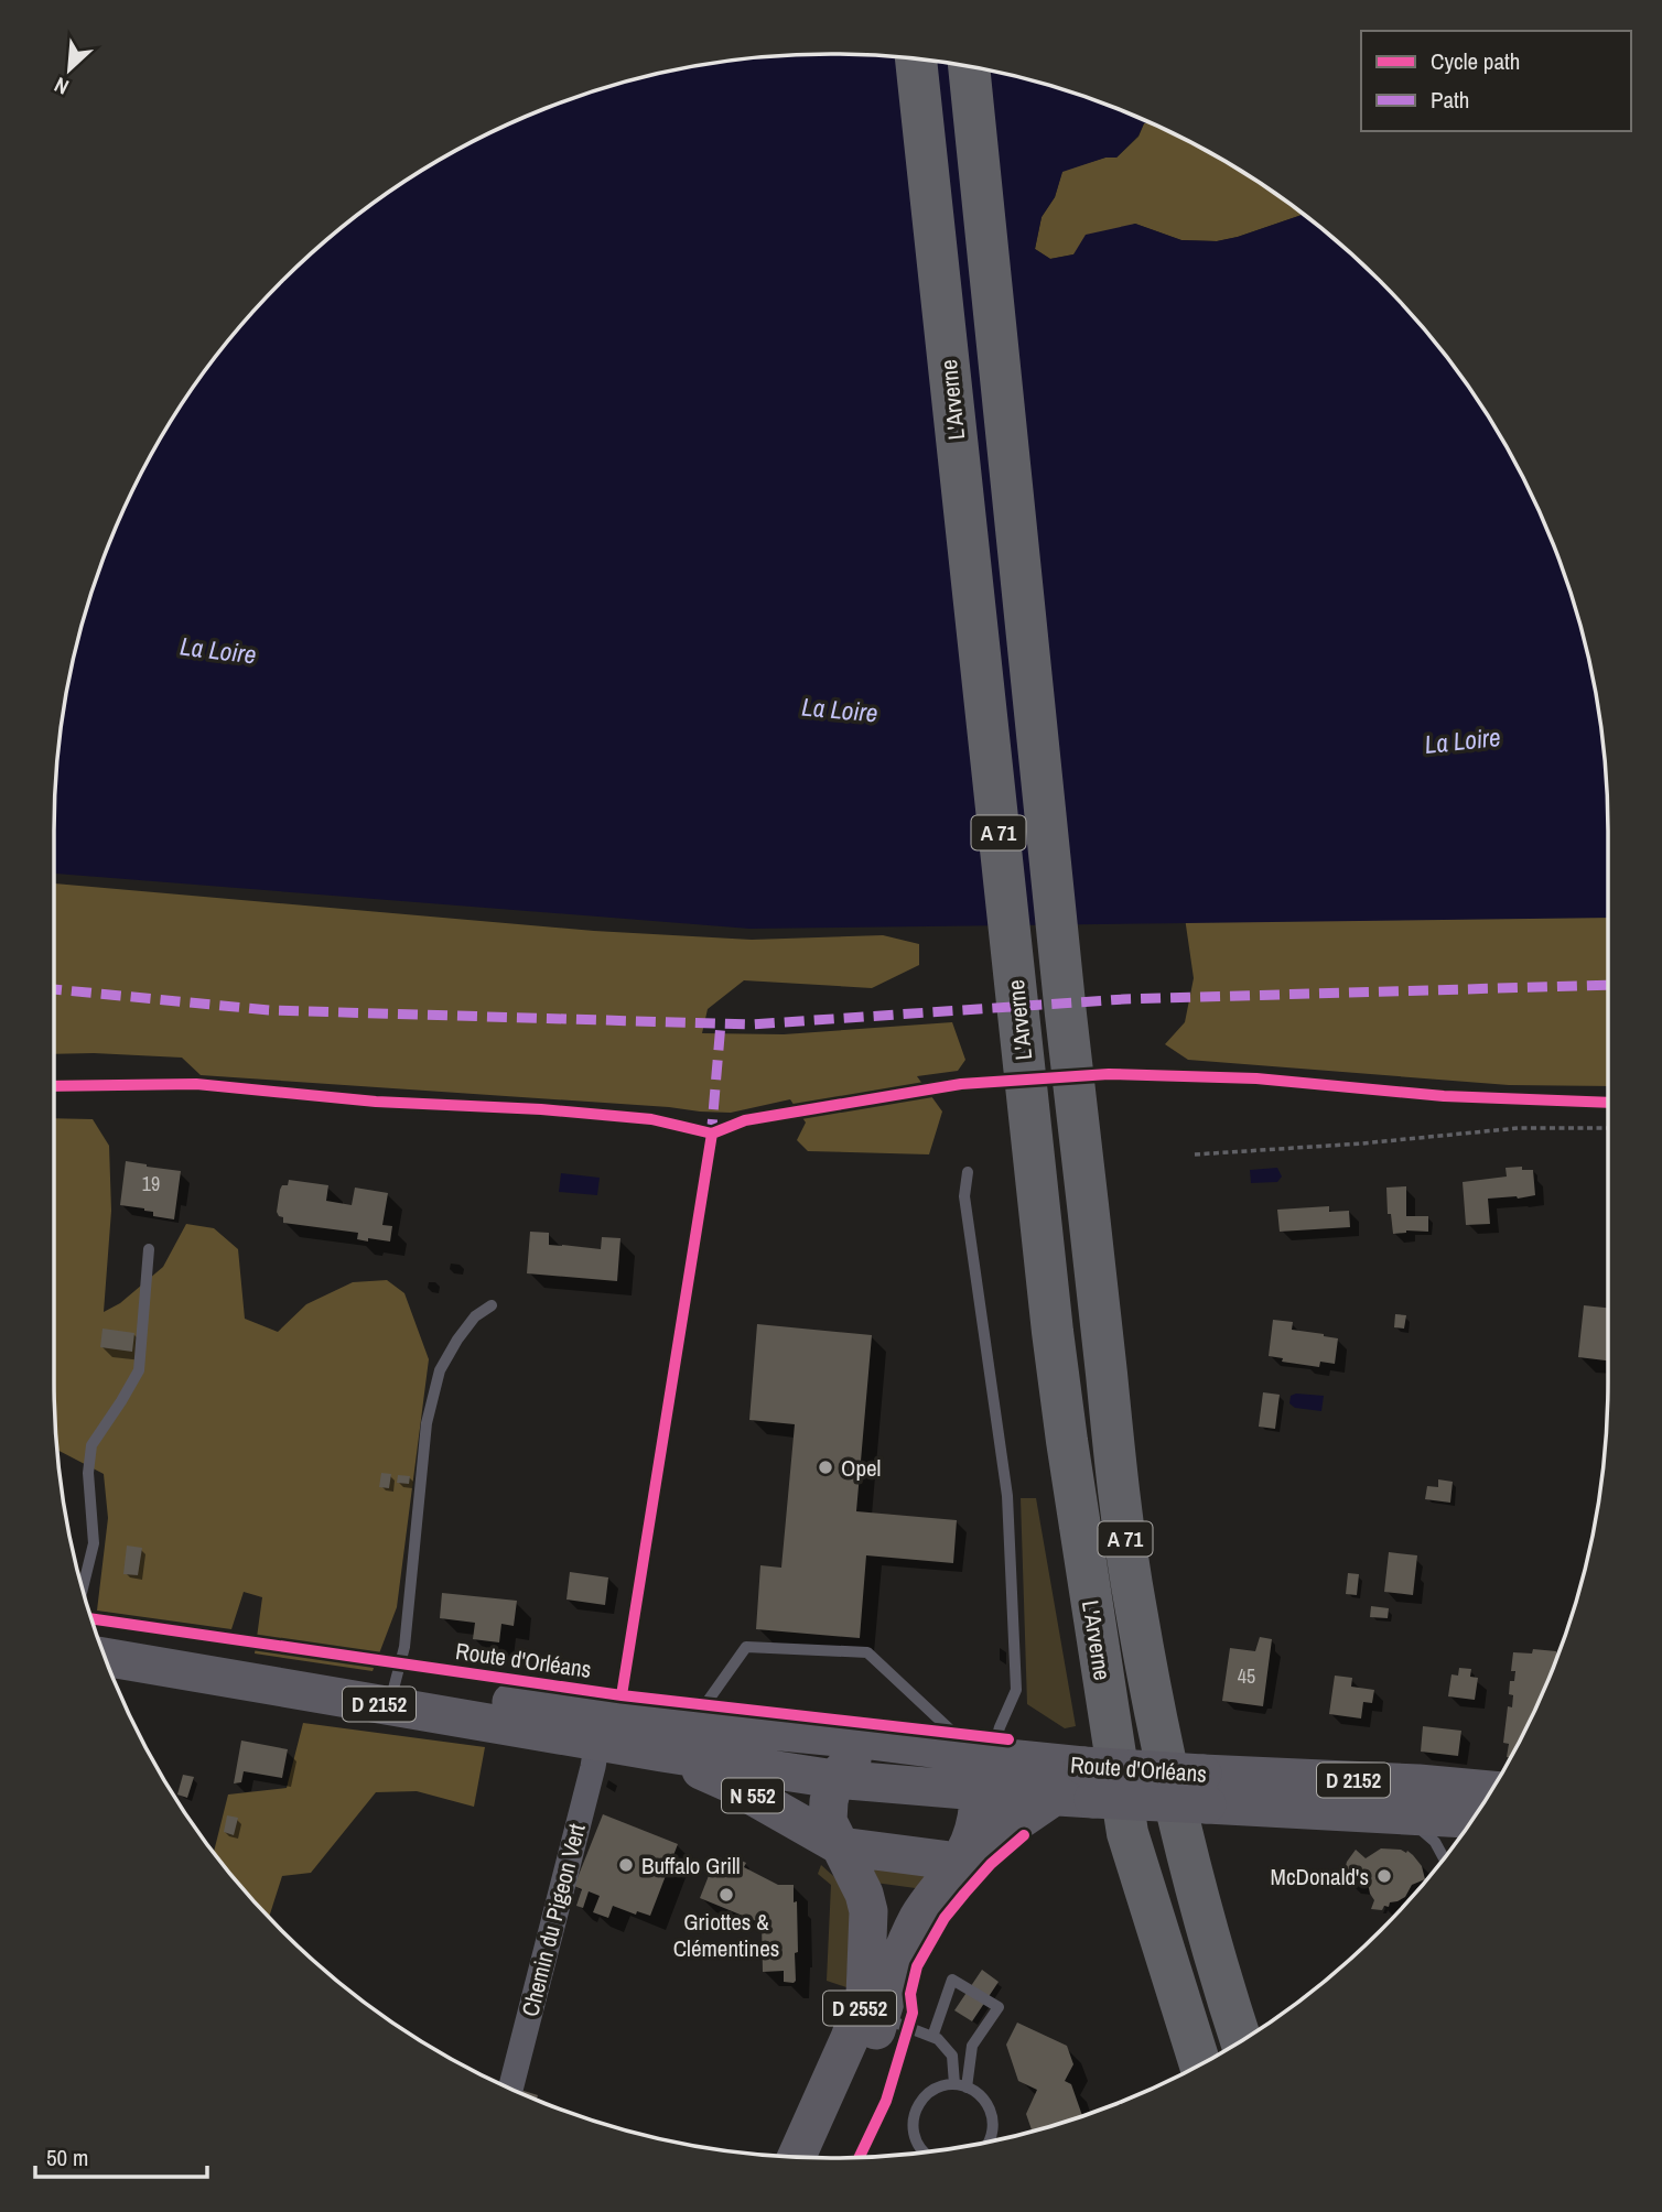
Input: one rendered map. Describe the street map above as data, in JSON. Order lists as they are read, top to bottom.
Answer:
{
  "streets": {
    "highway": ["L'Arverne", "A 71"],
    "main road": [
      "Route d'Orléans",
      "D 2152",
      "N 552",
      "D 2552"
    ],
    "street": ["Chemin du Pigeon Vert"]
  },
  "crossings": [
    ["Route d'Orléans", "N 552"],
    ["Route d'Orléans", "Chemin du Pigeon Vert"],
    ["N 552", "D 2552"]
  ],
  "water": ["La Loire"],
  "places": [
    "Opel",
    "Buffalo Grill",
    "McDonald's",
    "Griottes & Clémentines"
  ],
  "house_numbers": ["19", "45"],
  "legend": ["Cycle path", "Path"],
  "scale_bar": "50 m",
  "north": "bottom left"
}
